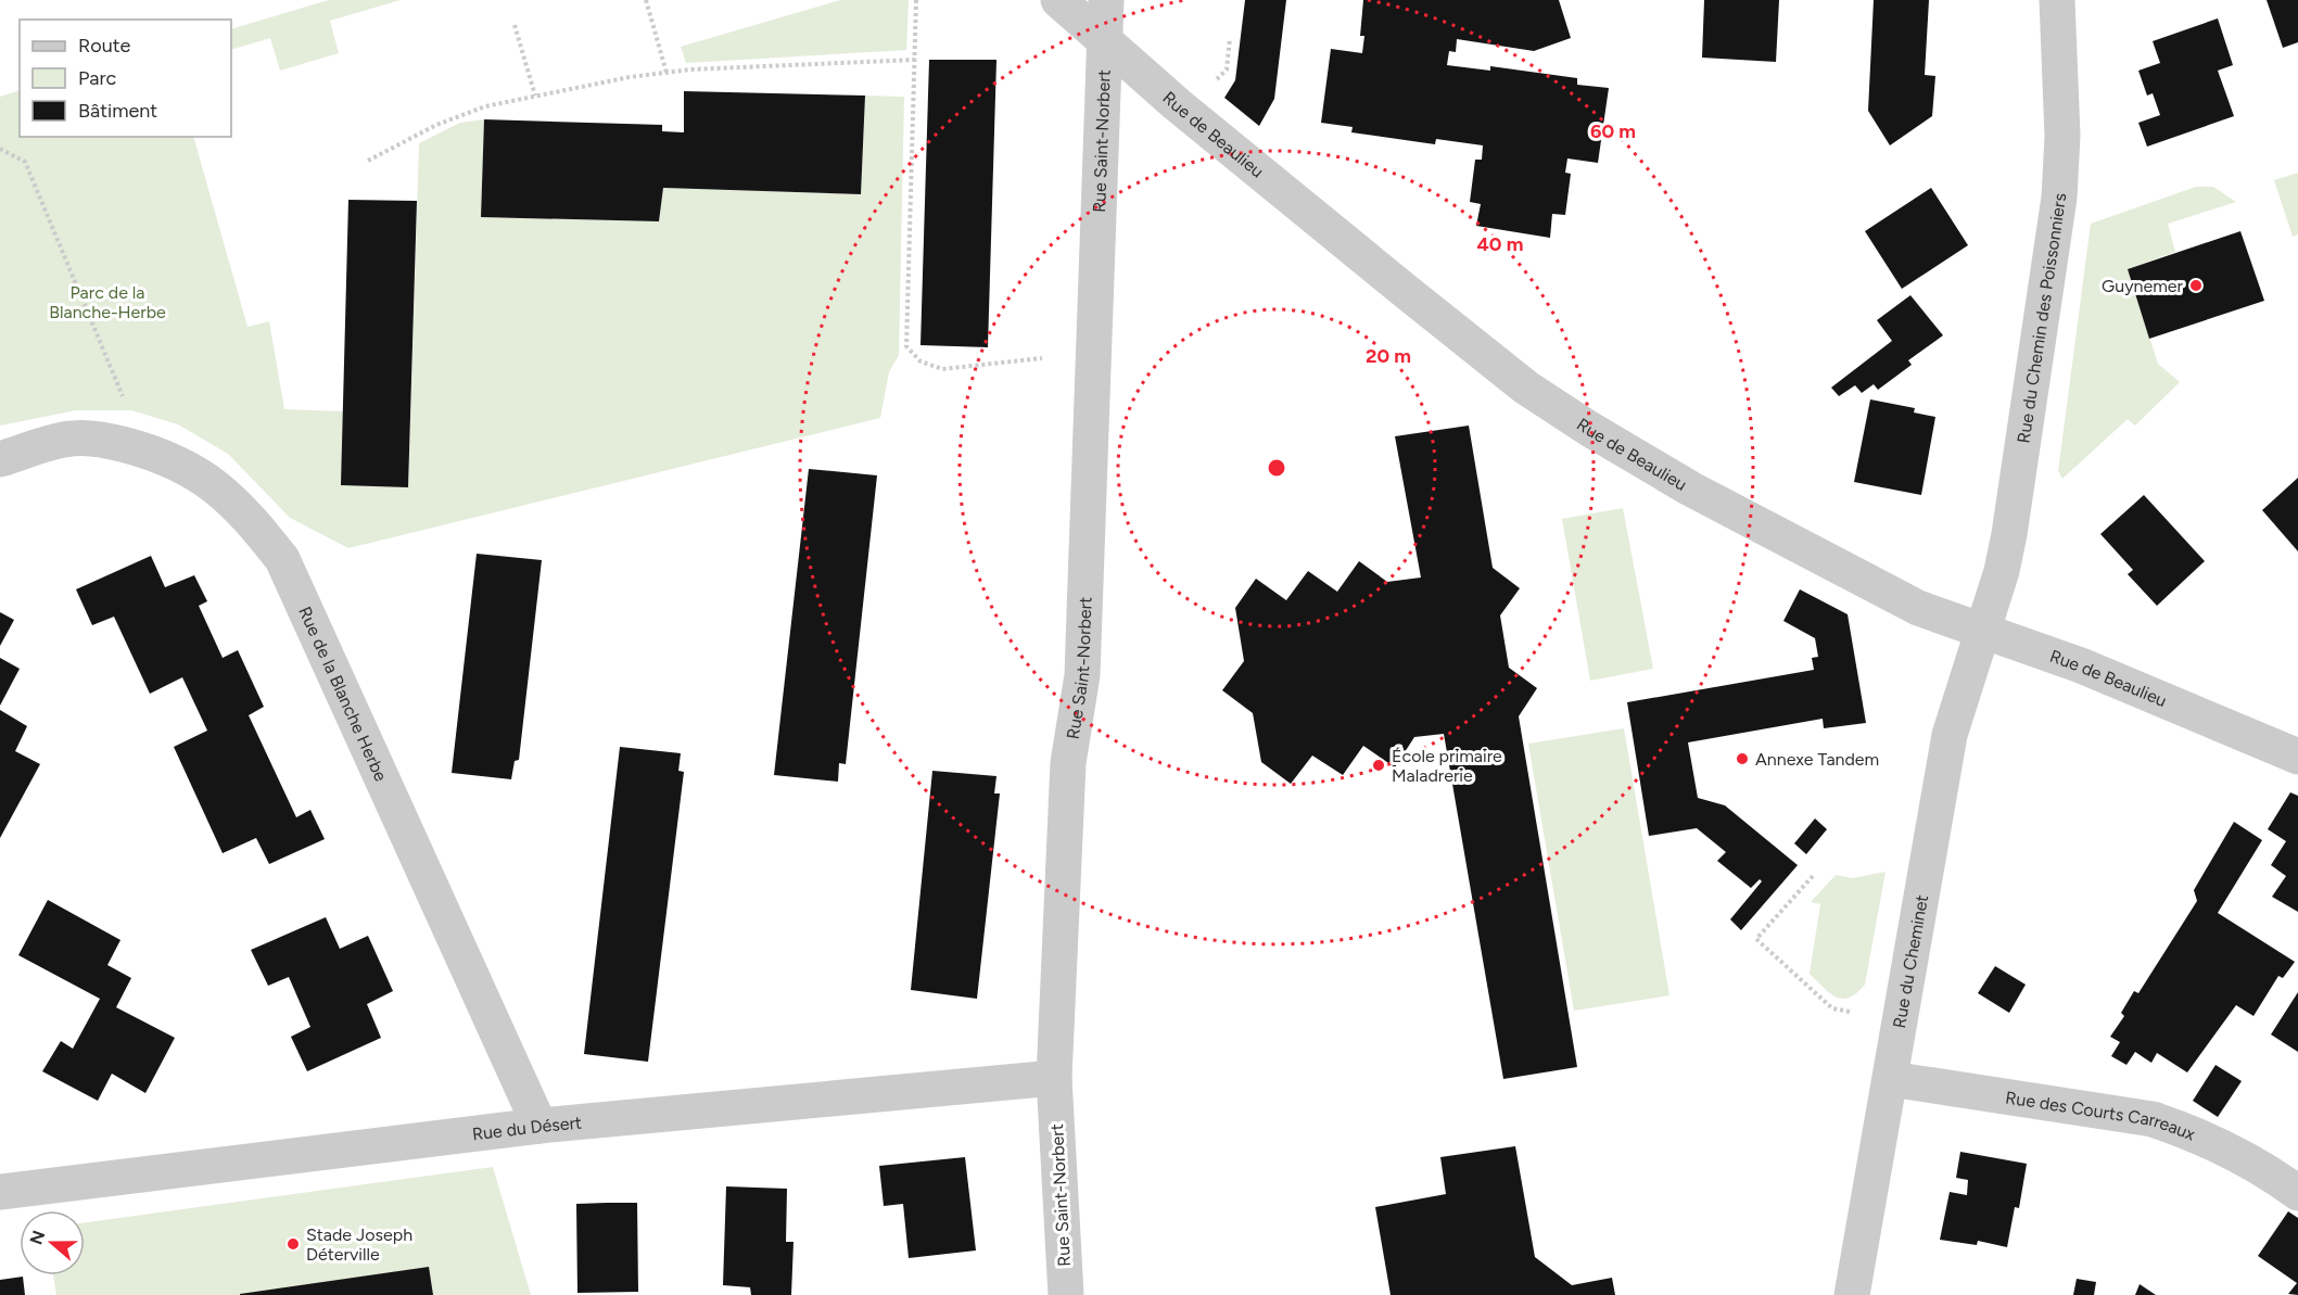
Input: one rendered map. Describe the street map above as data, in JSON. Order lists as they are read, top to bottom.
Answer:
{
  "streets": {
    "street": [
      "Rue de Beaulieu",
      "Rue Saint-Norbert",
      "Rue du Chemin des Poissonniers",
      "Rue de la Blanche Herbe",
      "Rue du Cheminet",
      "Rue des Courts Carreaux",
      "Rue du Désert"
    ]
  },
  "crossings": [
    ["Rue de Beaulieu", "Rue Saint-Norbert"],
    ["Rue de Beaulieu", "Rue du Chemin des Poissonniers"],
    ["Rue de Beaulieu", "Rue du Cheminet"],
    ["Rue Saint-Norbert", "Rue du Désert"],
    ["Rue du Chemin des Poissonniers", "Rue du Cheminet"],
    ["Rue de la Blanche Herbe", "Rue du Désert"],
    ["Rue du Cheminet", "Rue des Courts Carreaux"]
  ],
  "parks": ["Parc de la Blanche-Herbe"],
  "places": [
    "Guynemer",
    "Annexe Tandem",
    "École primaire Maladrerie",
    "Stade Joseph Déterville"
  ],
  "legend": ["Route", "Parc", "Bâtiment"],
  "north": "left",
  "rings": ["60 m", "40 m", "20 m"]
}
